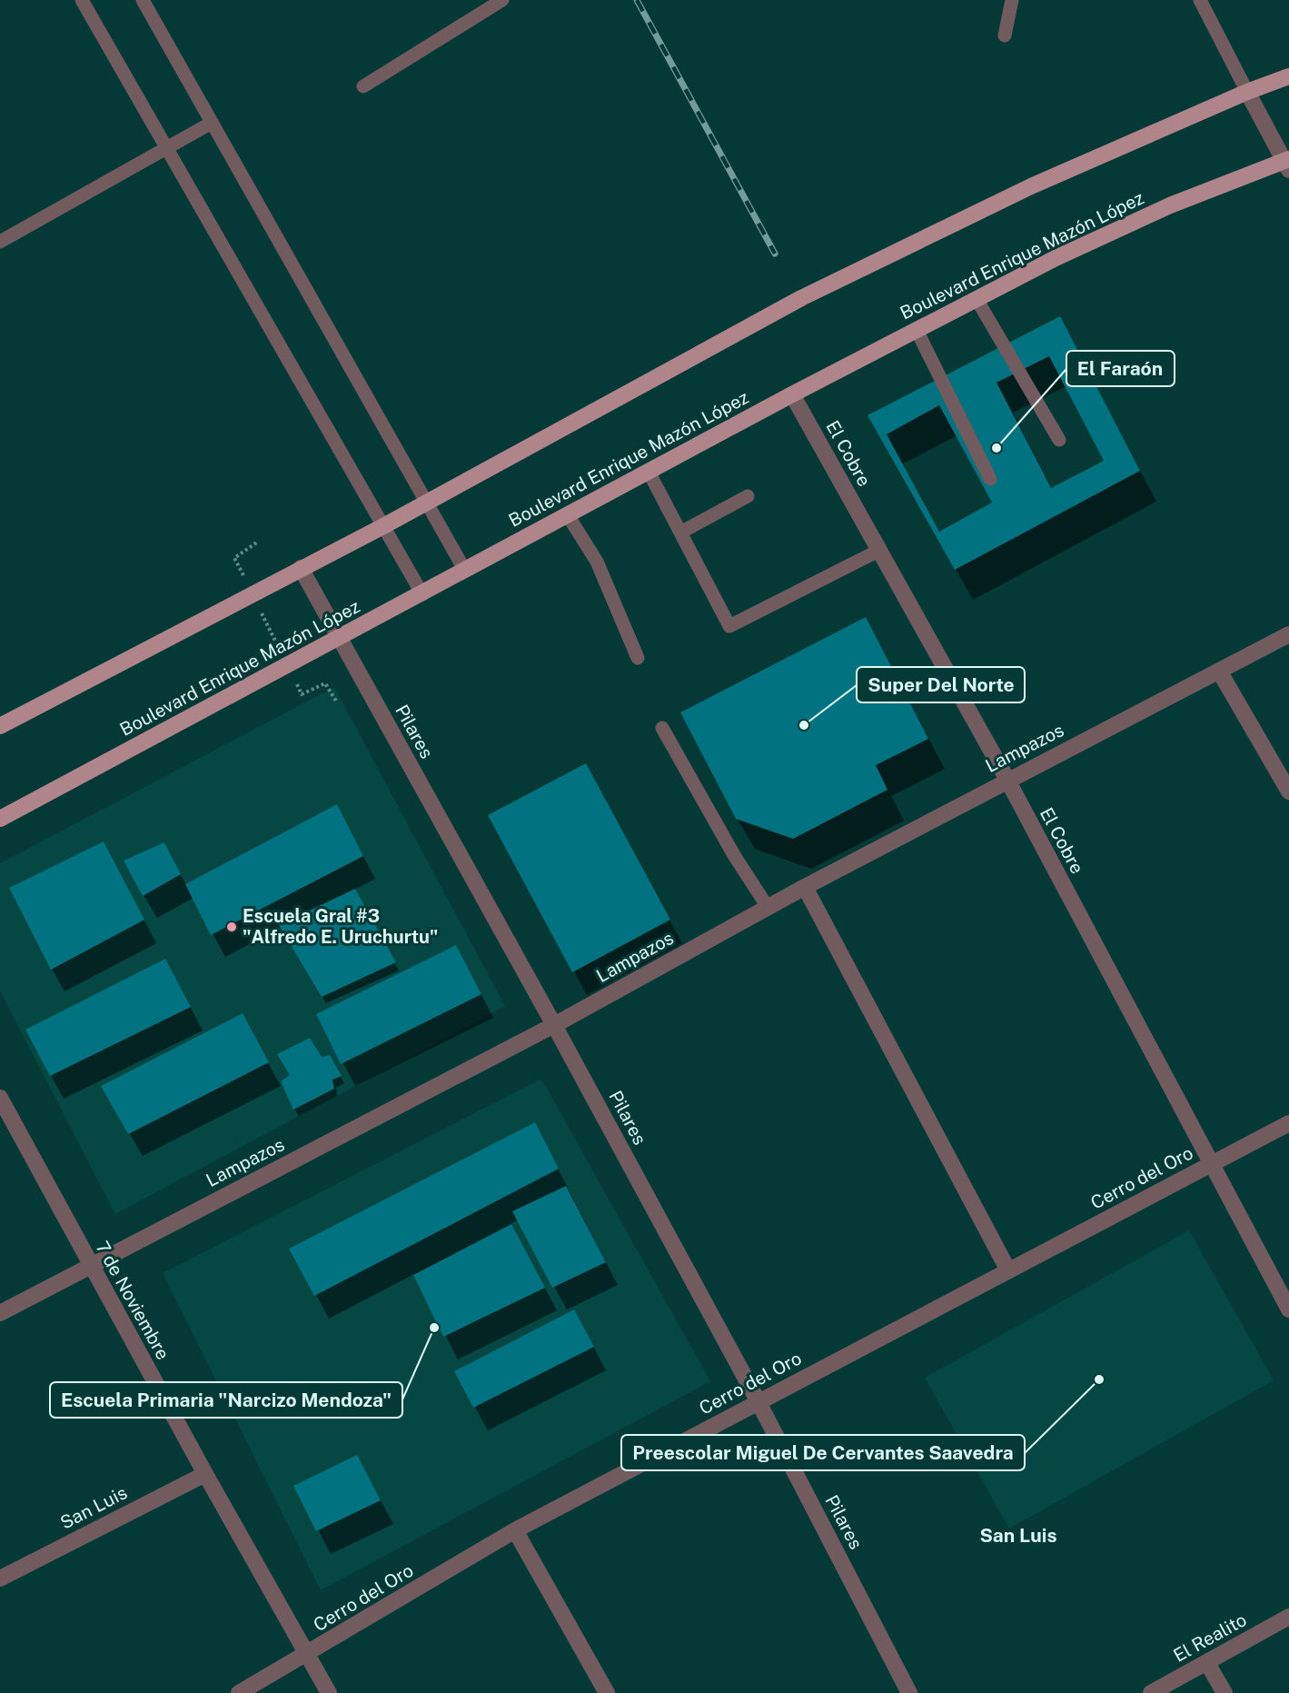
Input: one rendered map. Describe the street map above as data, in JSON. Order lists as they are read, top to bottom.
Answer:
{
  "streets": {
    "main road": ["Boulevard Enrique Mazón López"],
    "street": [
      "El Cobre",
      "Pilares",
      "Lampazos",
      "Cerro del Oro",
      "7 de Noviembre",
      "San Luis",
      "El Realito"
    ]
  },
  "crossings": [
    ["Boulevard Enrique Mazón López", "El Cobre"],
    ["Boulevard Enrique Mazón López", "Pilares"],
    ["El Cobre", "Lampazos"],
    ["El Cobre", "Cerro del Oro"],
    ["Pilares", "Lampazos"],
    ["Pilares", "Cerro del Oro"],
    ["Lampazos", "7 de Noviembre"],
    ["Cerro del Oro", "7 de Noviembre"],
    ["7 de Noviembre", "San Luis"]
  ],
  "districts": ["San Luis"],
  "places": [
    "El Faraón",
    "Super Del Norte",
    "Escuela Gral #3 \"Alfredo E. Uruchurtu\"",
    "Escuela Primaria \"Narcizo Mendoza\"",
    "Preescolar Miguel De Cervantes Saavedra"
  ]
}
